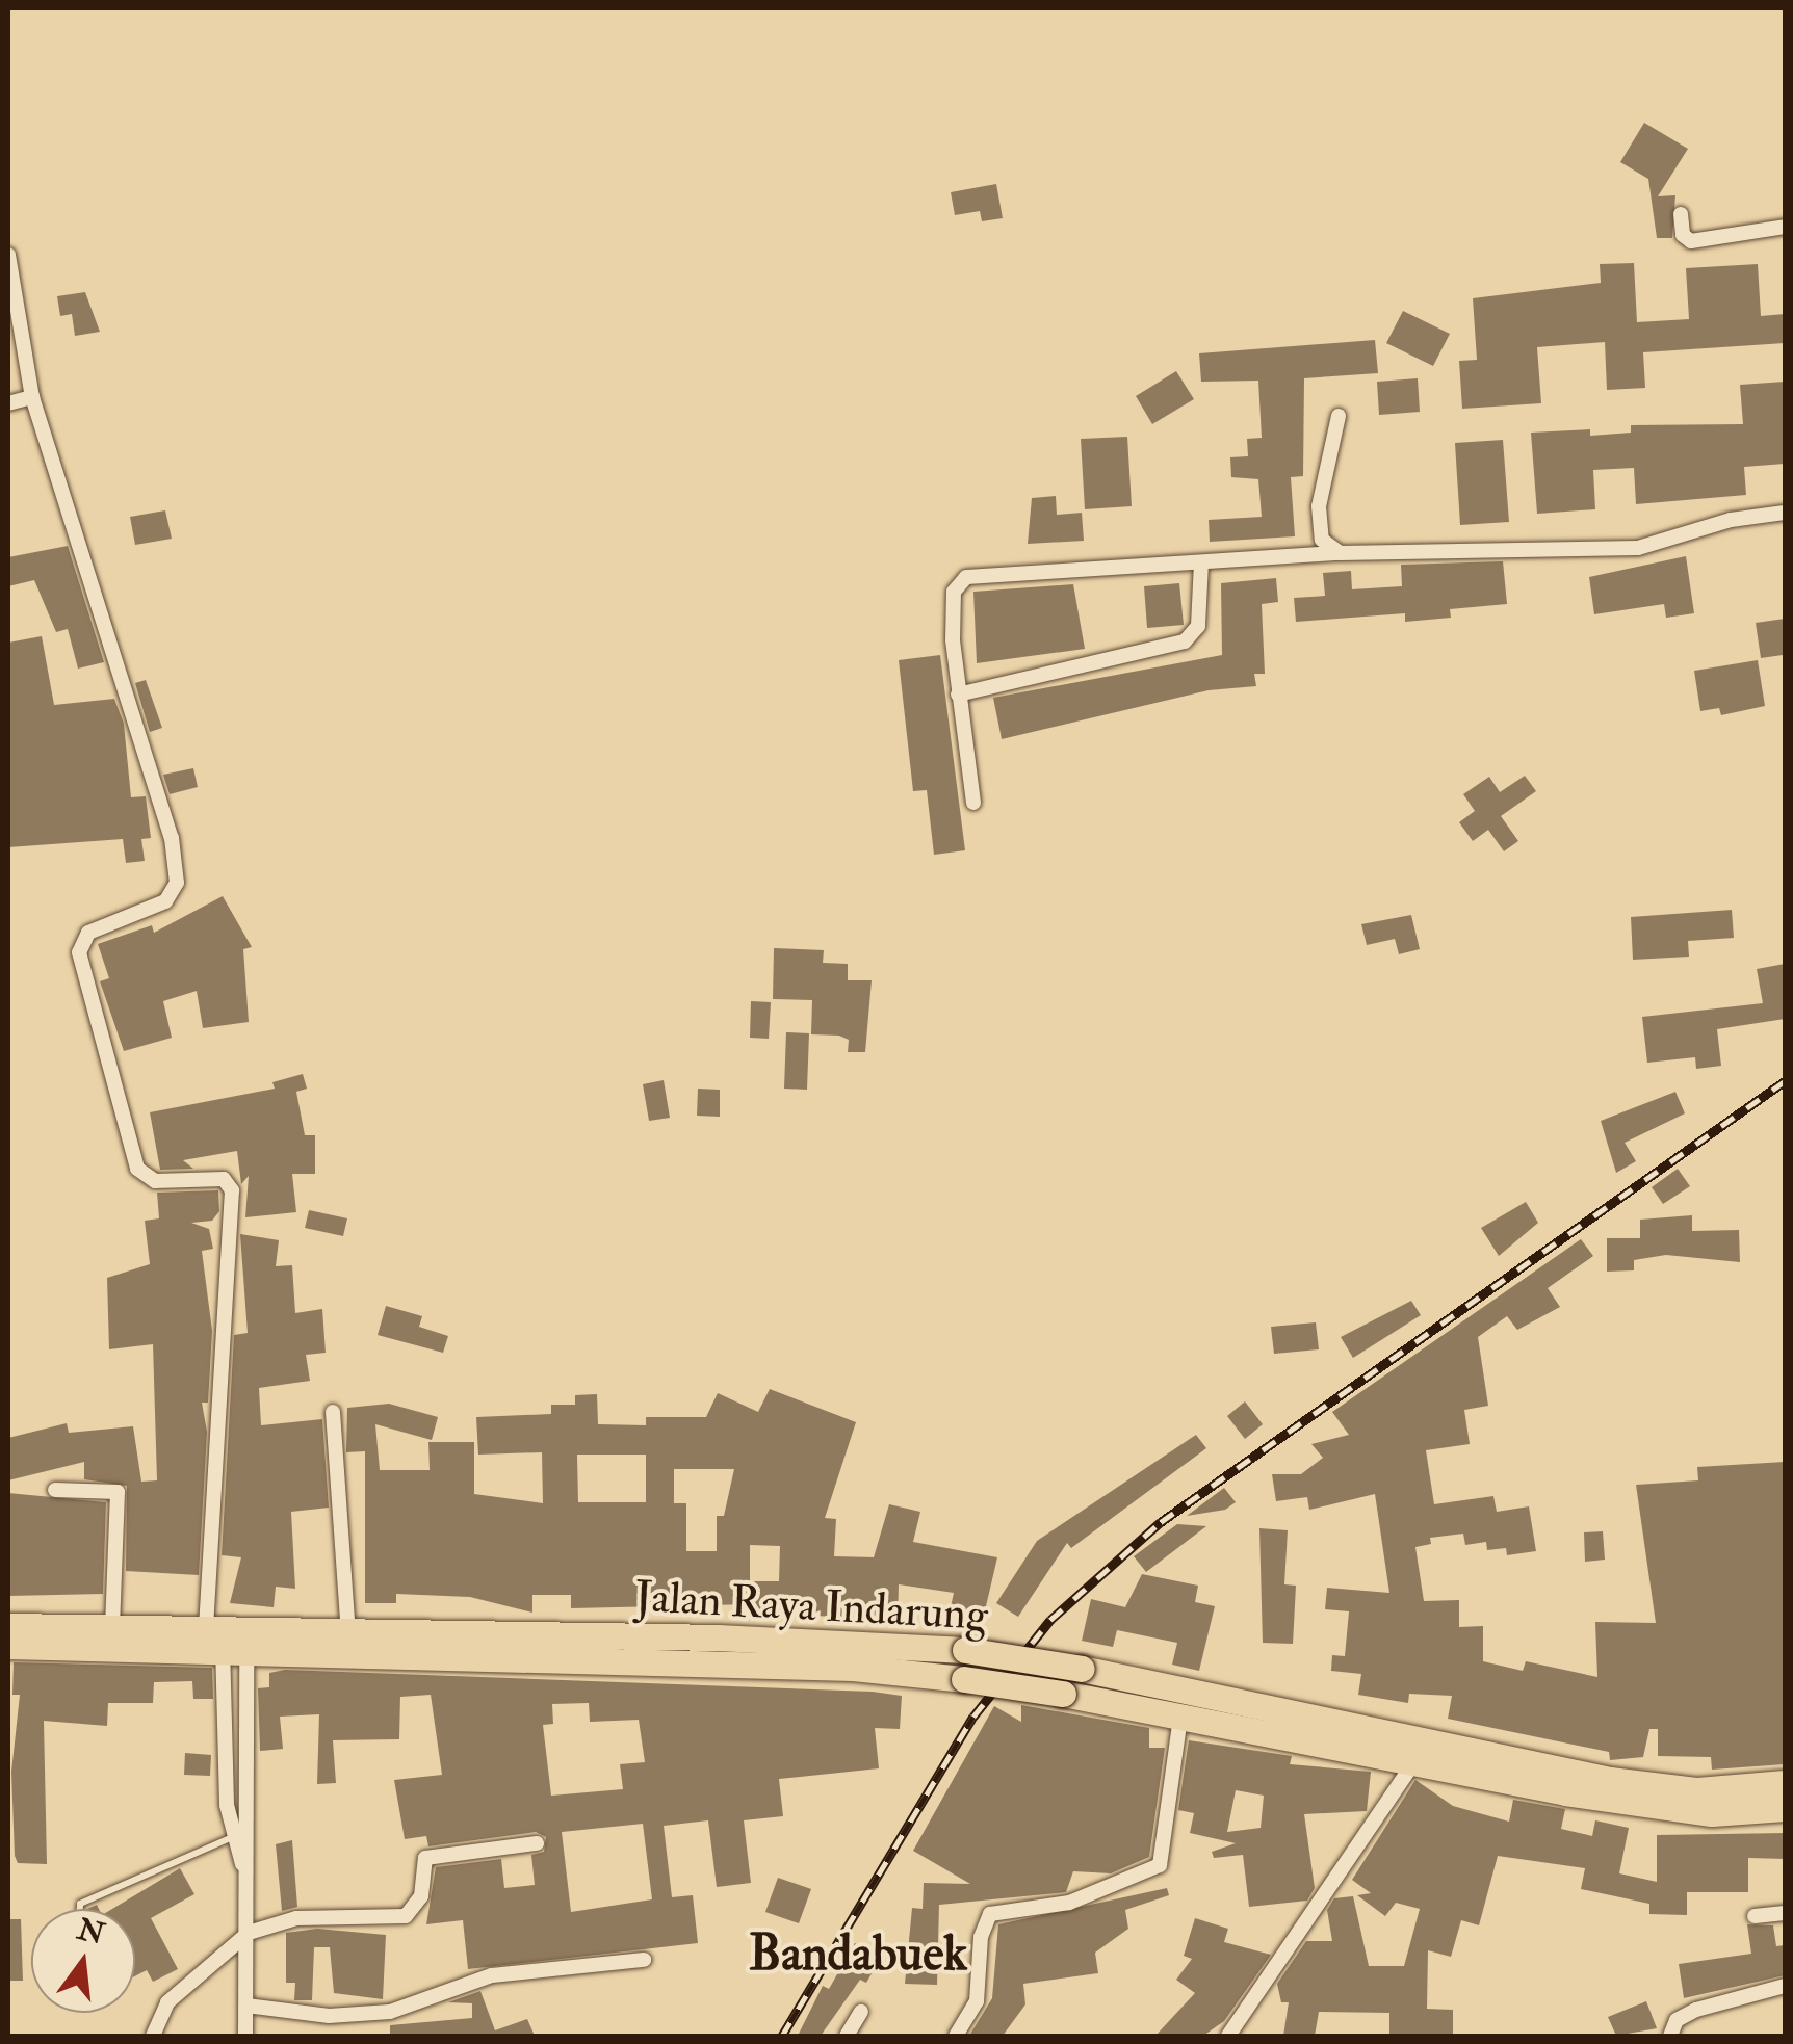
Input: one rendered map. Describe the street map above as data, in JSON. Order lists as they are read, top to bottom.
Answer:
{
  "streets": {
    "highway": ["Jalan Raya Indarung"]
  },
  "districts": ["Bandabuek"],
  "north": "top"
}
